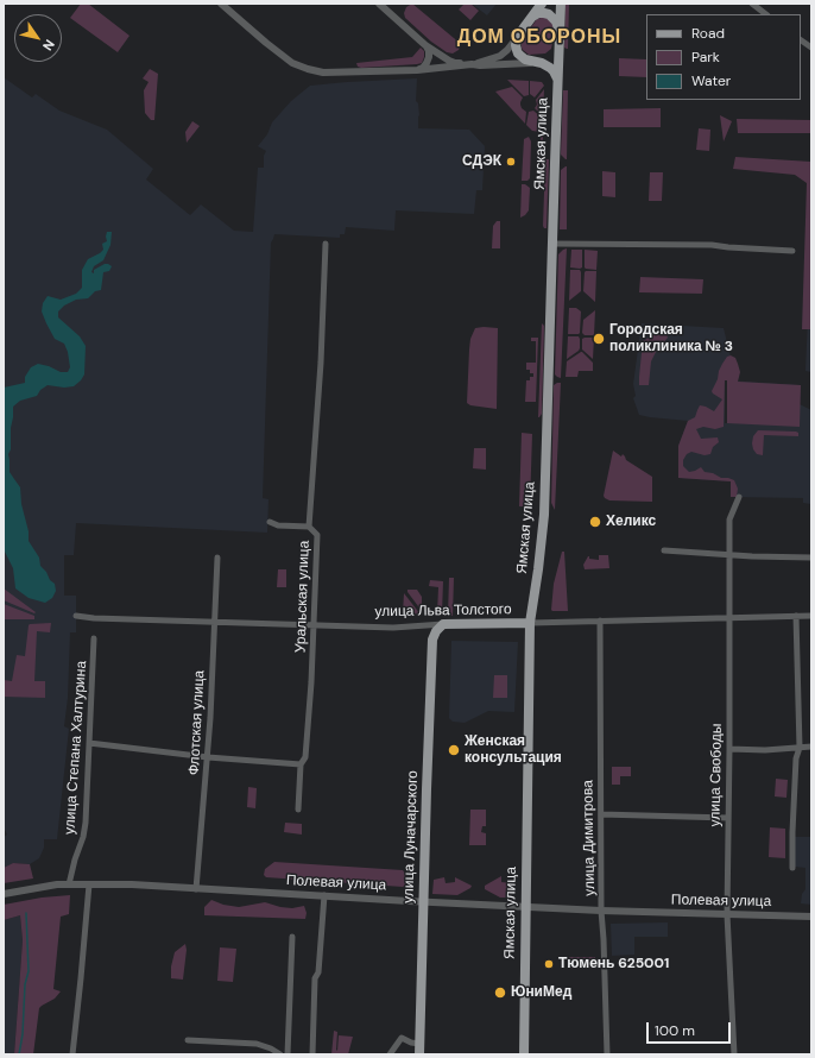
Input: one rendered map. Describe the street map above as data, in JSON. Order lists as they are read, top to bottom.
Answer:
{
  "streets": {
    "main road": ["Ямская улица", "улица Льва Толстого", "улица Луначарского"],
    "street": [
      "Уральская улица",
      "Флотская улица",
      "улица Степана Халтурина",
      "улица Свободы",
      "улица Димитрова",
      "Полевая улица"
    ]
  },
  "crossings": [
    ["Ямская улица", "улица Льва Толстого"],
    ["Ямская улица", "Полевая улица"],
    ["Уральская улица", "улица Льва Толстого"],
    ["улица Льва Толстого", "Флотская улица"],
    ["улица Льва Толстого", "улица Свободы"],
    ["улица Льва Толстого", "улица Луначарского"],
    ["улица Льва Толстого", "улица Димитрова"],
    ["Флотская улица", "Полевая улица"],
    ["улица Степана Халтурина", "Полевая улица"],
    ["улица Свободы", "Полевая улица"],
    ["улица Луначарского", "Полевая улица"],
    ["улица Димитрова", "Полевая улица"]
  ],
  "districts": ["ДОМ ОБОРОНЫ"],
  "places": [
    "СДЭК",
    "Городская поликлиника № 3",
    "Хеликс",
    "Женская консультация",
    "Тюмень 625001",
    "ЮниМед"
  ],
  "legend": ["Road", "Park", "Water"],
  "scale_bar": "100 m",
  "north": "bottom right"
}
